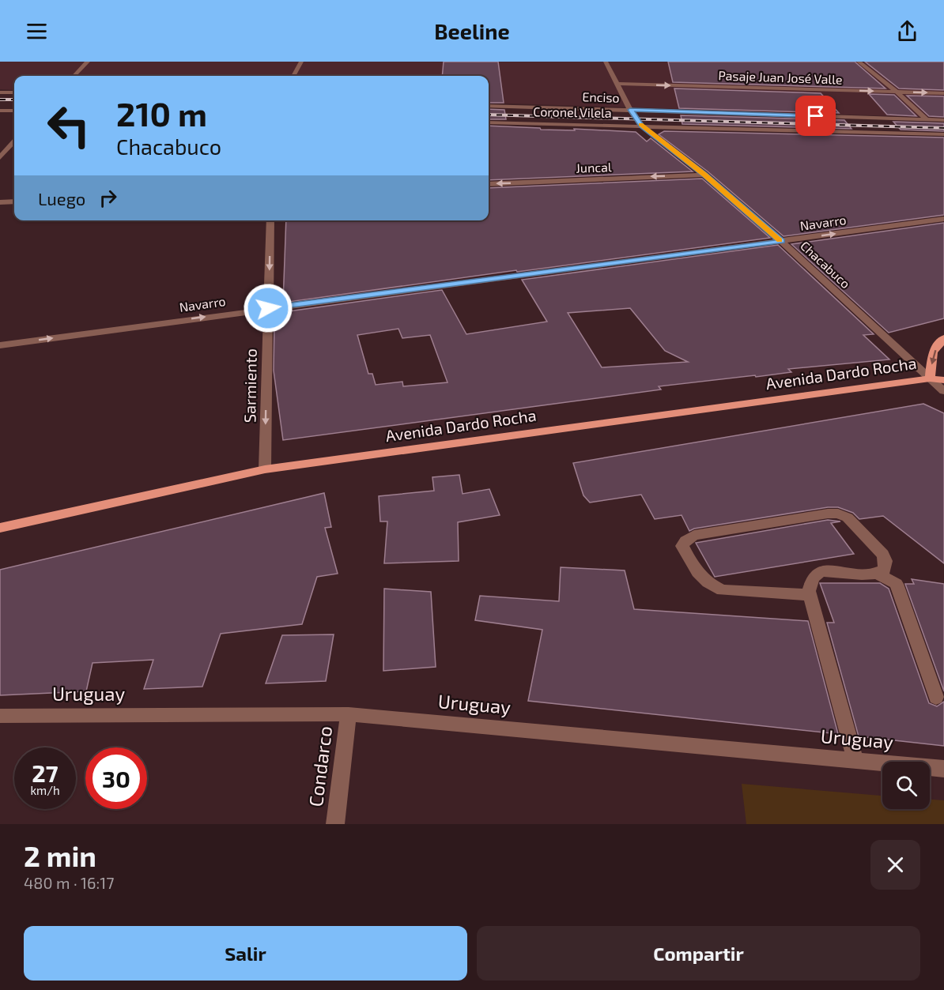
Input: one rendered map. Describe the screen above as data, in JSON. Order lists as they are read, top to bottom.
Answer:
{
  "streets": {
    "main road": ["Avenida Dardo Rocha"],
    "street": [
      "Pasaje Juan José Valle",
      "Enciso",
      "Coronel Vilela",
      "Juncal",
      "Navarro",
      "Chacabuco",
      "Sarmiento",
      "Uruguay",
      "Condarco"
    ]
  },
  "crossings": [
    ["Enciso", "Chacabuco"],
    ["Coronel Vilela", "Chacabuco"],
    ["Juncal", "Chacabuco"],
    ["Navarro", "Chacabuco"],
    ["Navarro", "Sarmiento"],
    ["Chacabuco", "Avenida Dardo Rocha"],
    ["Avenida Dardo Rocha", "Sarmiento"],
    ["Uruguay", "Condarco"]
  ],
  "one_way": [
    "Pasaje Juan José Valle",
    "Juncal",
    "Navarro",
    "Sarmiento"
  ],
  "page": {
    "header": "Beeline",
    "turn": ["210 m", "Chacabuco"],
    "then": "Luego",
    "speed": "27 km/h",
    "limit": "30",
    "heading": ["2 min", "480 m · 16:17"],
    "buttons": ["Salir", "Compartir"]
  }
}
